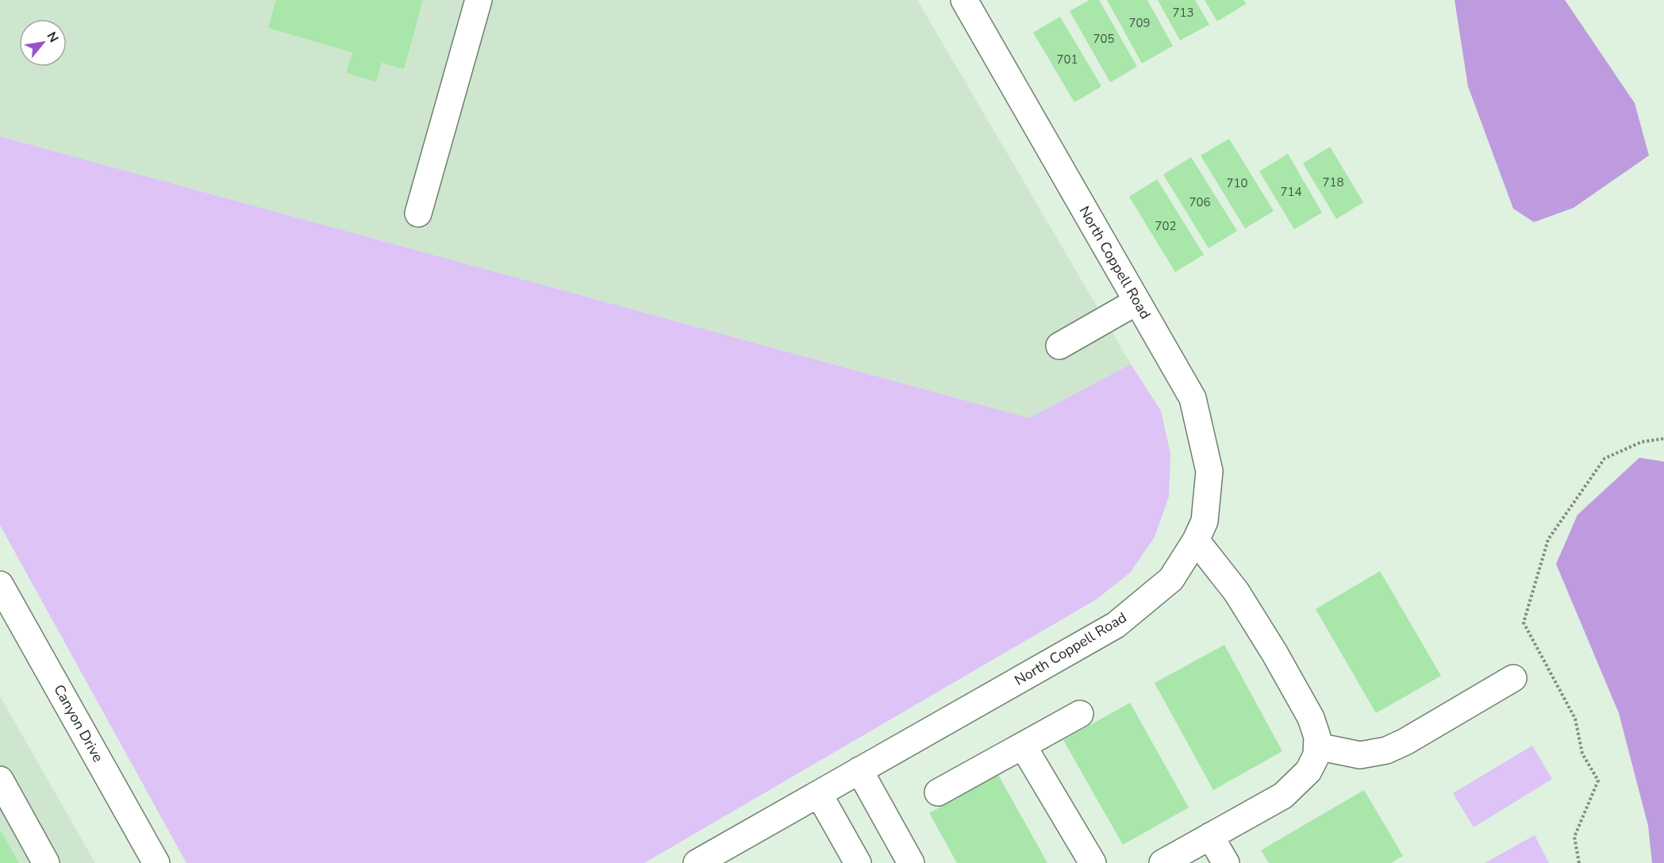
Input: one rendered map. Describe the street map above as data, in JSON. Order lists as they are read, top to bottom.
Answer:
{
  "streets": {
    "street": ["North Coppell Road", "Canyon Drive"]
  },
  "house_numbers": [
    "713",
    "709",
    "705",
    "701",
    "718",
    "710",
    "714",
    "706",
    "702"
  ],
  "north": "top right"
}
